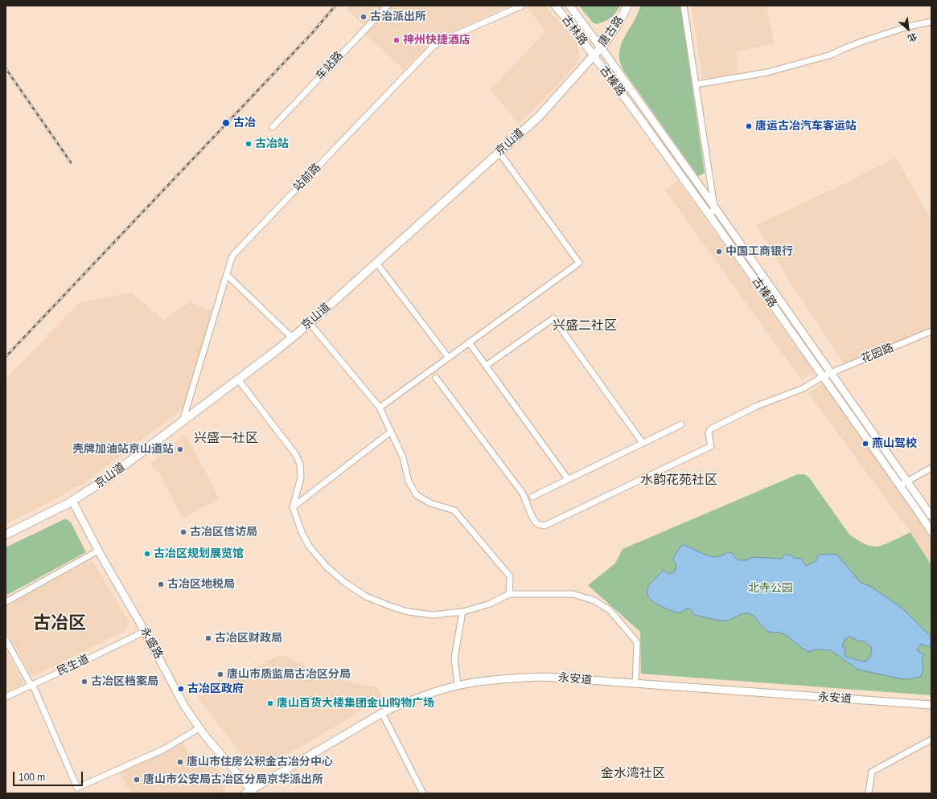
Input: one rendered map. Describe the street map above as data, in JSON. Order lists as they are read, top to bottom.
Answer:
{
  "streets": {
    "highway": ["唐古路", "京山道"],
    "main road": [
      "古林路",
      "古榛路",
      "永盛路",
      "永安道"
    ],
    "street": [
      "车站路",
      "站前路",
      "花园路",
      "民生道"
    ]
  },
  "crossings": [
    ["古林路", "唐古路"],
    ["古林路", "古榛路"],
    ["古林路", "京山道"],
    ["唐古路", "古榛路"],
    ["唐古路", "京山道"],
    ["古榛路", "京山道"],
    ["古榛路", "花园路"],
    ["京山道", "站前路"],
    ["京山道", "永盛路"],
    ["永盛路", "民生道"],
    ["永盛路", "永安道"]
  ],
  "districts": [
    "兴盛二社区",
    "兴盛一社区",
    "水韵花苑社区",
    "古冶区",
    "金水湾社区"
  ],
  "parks": ["北寺公园"],
  "places": [
    "古治派出所",
    "神州快捷酒店",
    "古冶",
    "唐运古冶汽车客运站",
    "古冶站",
    "中国工商银行",
    "燕山驾校",
    "壳牌加油站京山道站",
    "古冶区信访局",
    "古冶区规划展览馆",
    "古冶区地税局",
    "古冶区财政局",
    "唐山市质监局古冶区分局",
    "古冶区档案局",
    "古冶区政府",
    "唐山百货大楼集团金山购物广场",
    "唐山市住房公积金古冶分中心",
    "唐山市公安局古冶区分局京华派出所"
  ],
  "scale_bar": "100 m",
  "north": "bottom right"
}
